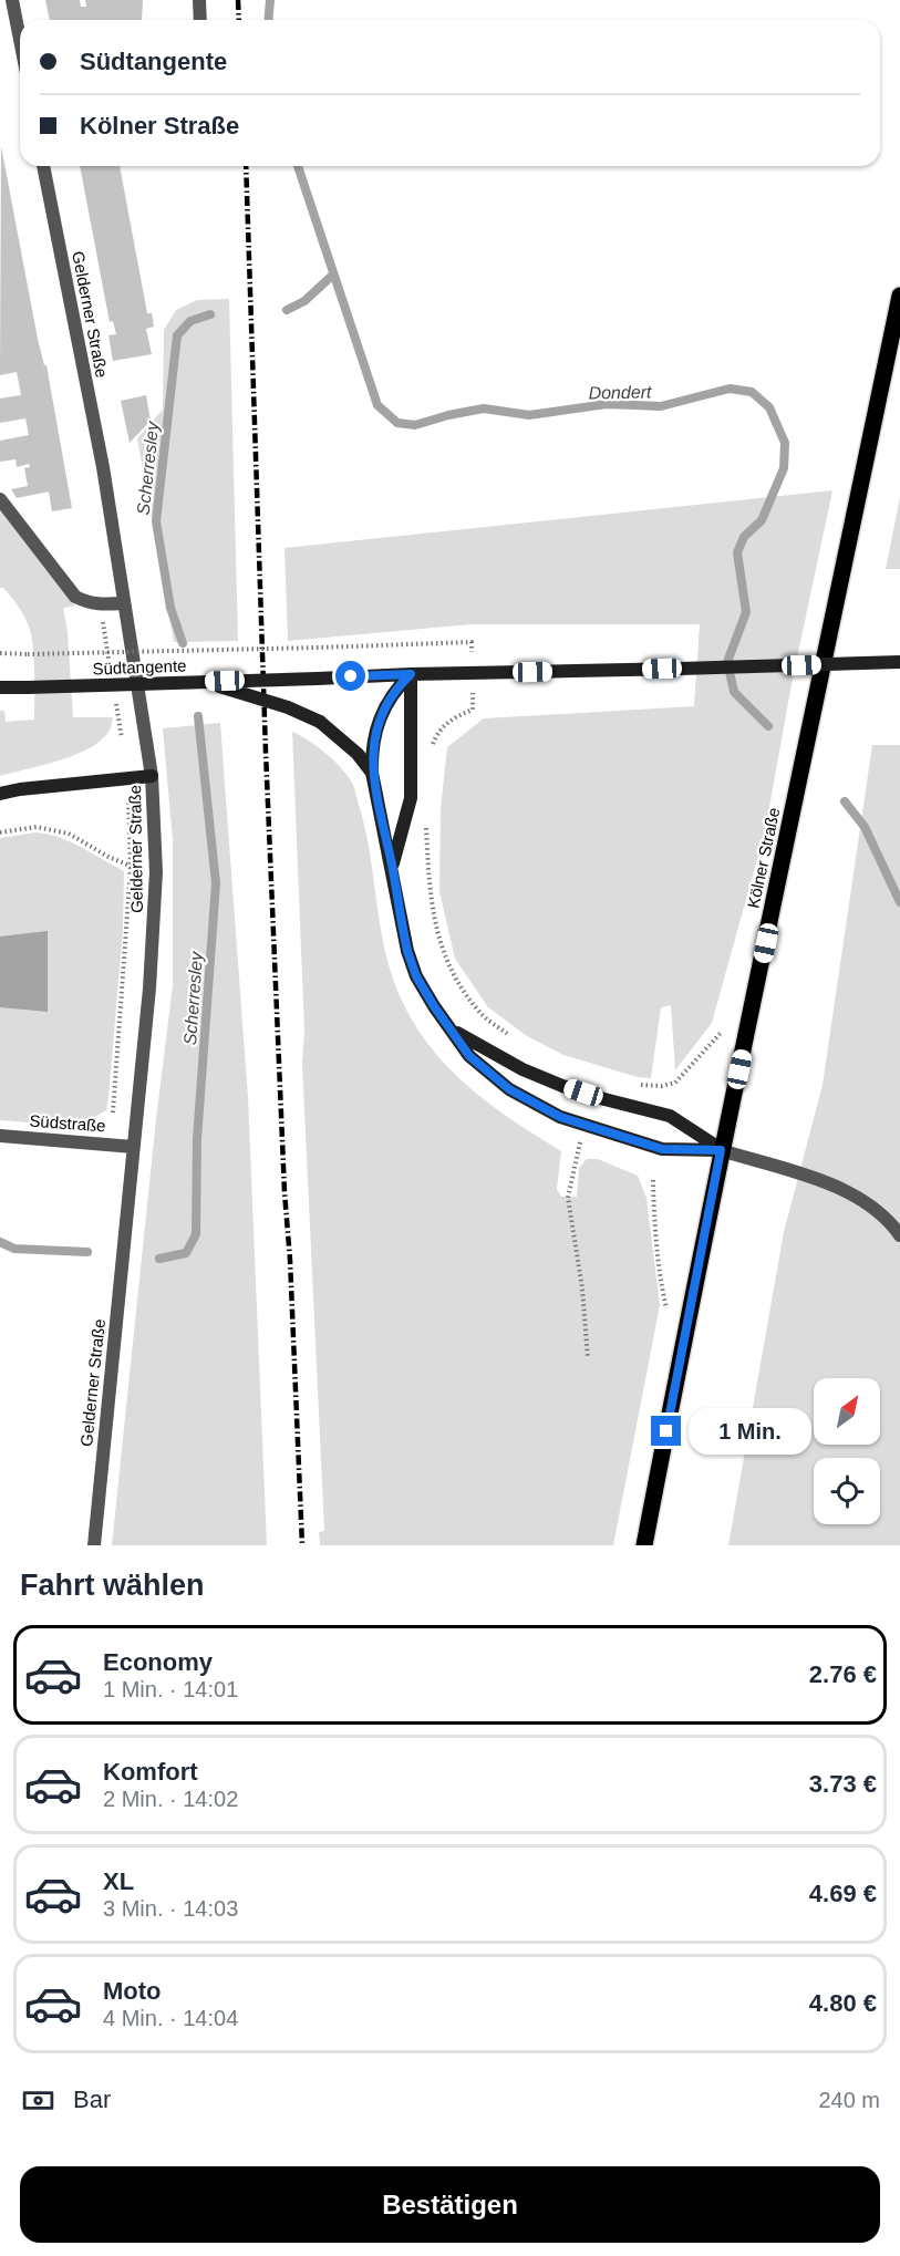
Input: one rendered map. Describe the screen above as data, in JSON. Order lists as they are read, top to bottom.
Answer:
{
  "streets": {
    "main road": ["Südtangente", "Kölner Straße"],
    "street": ["Gelderner Straße", "Südstraße"]
  },
  "crossings": [
    ["Gelderner Straße", "Südstraße"]
  ],
  "water": ["Dondert", "Scherresley"],
  "north": "top right",
  "page": {
    "banner": ["Südtangente", "Kölner Straße"],
    "bubble": "1 Min.",
    "heading": "Fahrt wählen",
    "list": [
      {
        "name": "Economy",
        "note": "1 Min. · 14:01",
        "value": "2.76 €"
      },
      {
        "name": "Komfort",
        "note": "2 Min. · 14:02",
        "value": "3.73 €"
      },
      {
        "name": "XL",
        "note": "3 Min. · 14:03",
        "value": "4.69 €"
      },
      {
        "name": "Moto",
        "note": "4 Min. · 14:04",
        "value": "4.80 €"
      }
    ],
    "pay": ["Bar", "240 m"],
    "buttons": "Bestätigen"
  }
}
